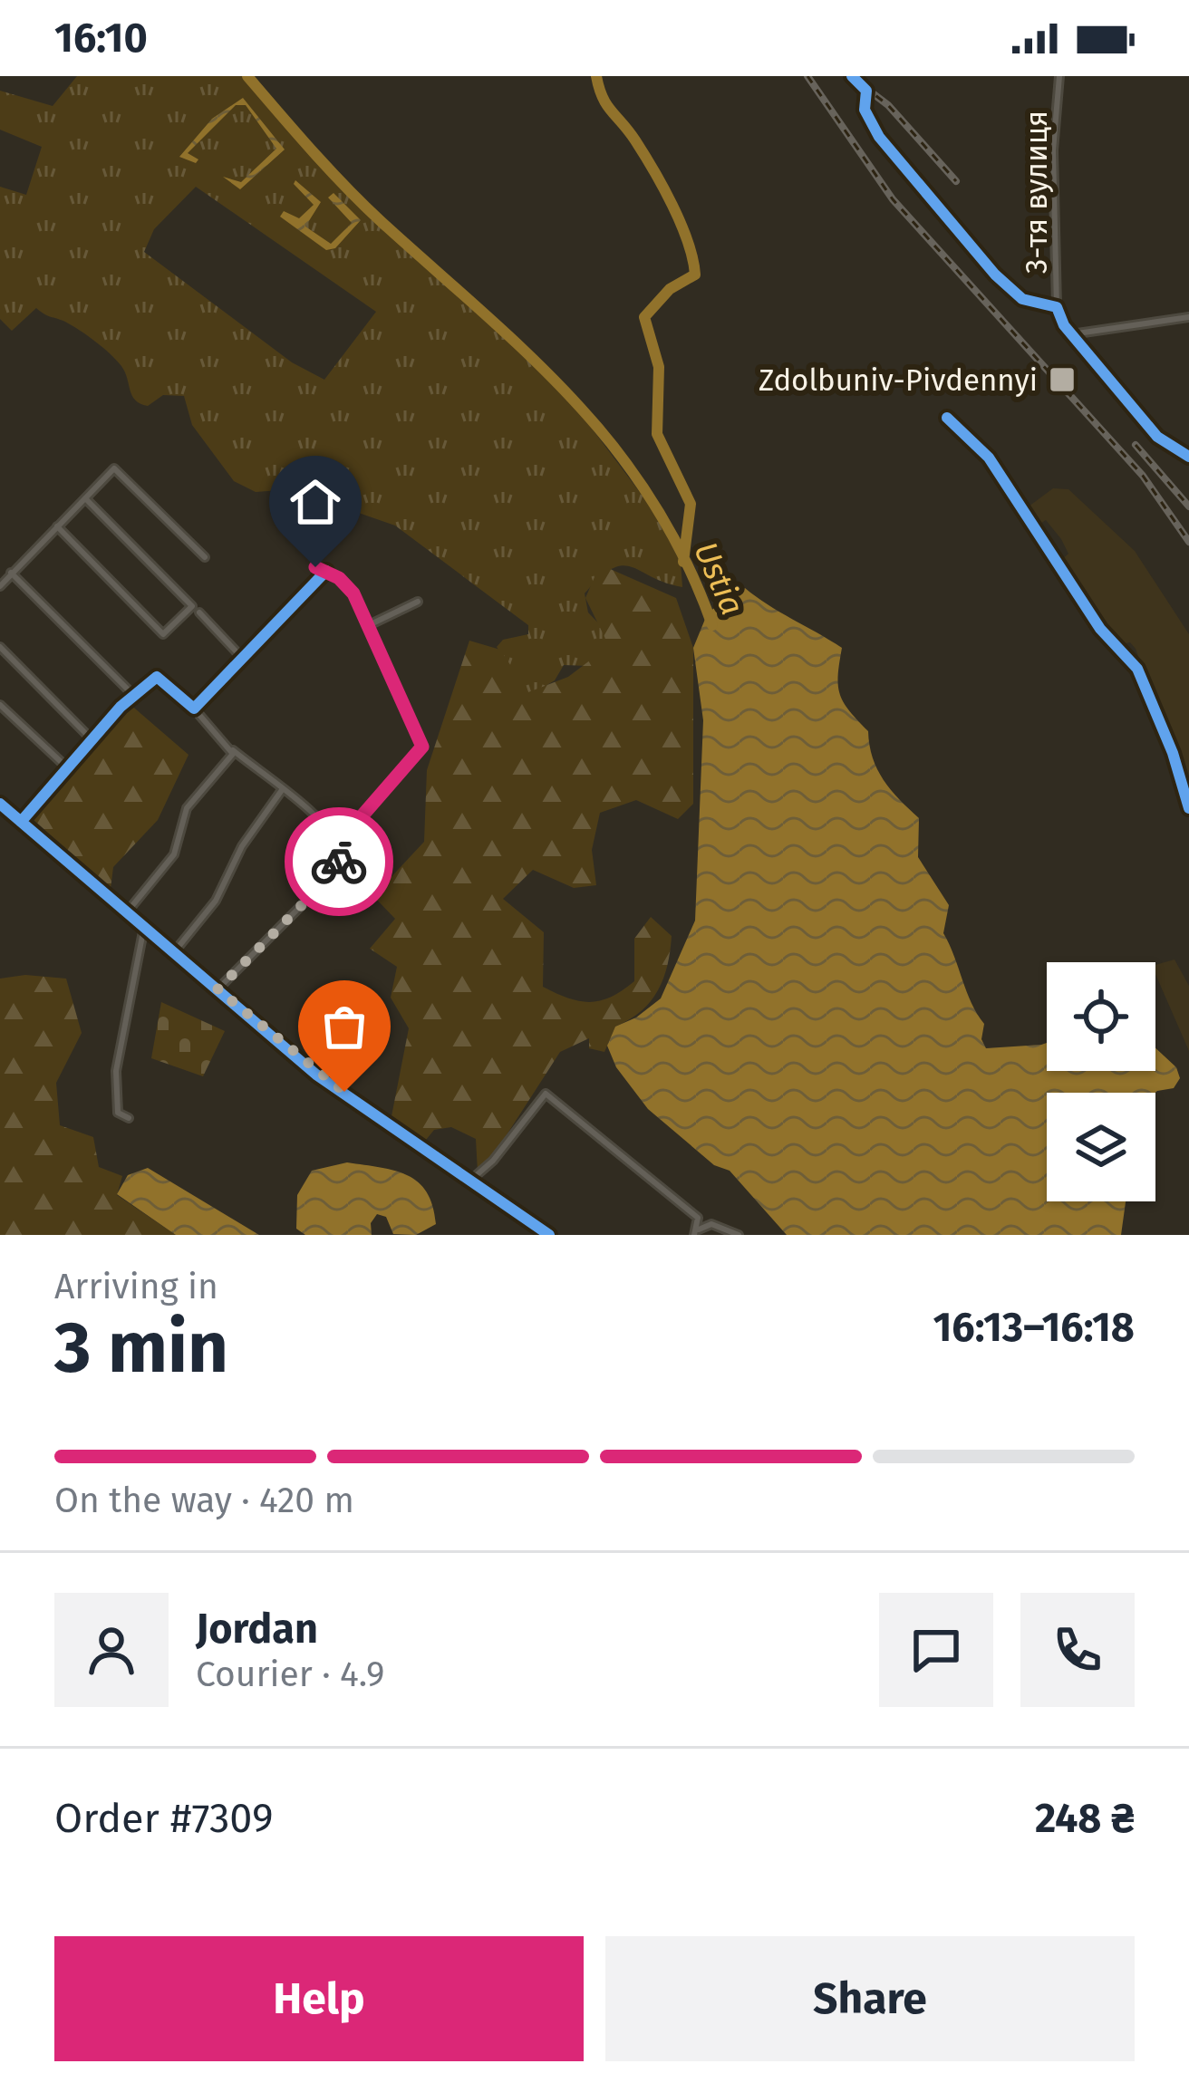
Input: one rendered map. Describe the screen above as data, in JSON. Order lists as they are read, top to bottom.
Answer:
{
  "streets": {
    "street": ["3-тя вулиця"]
  },
  "water": ["Ustia"],
  "places": {
    "transit": ["Zdolbuniv-Pivdennyi"]
  },
  "page": {
    "status": "16:10",
    "heading": ["3 min", "Arriving in", "16:13–16:18"],
    "panel": [
      "Jordan",
      "Courier · 4.9",
      "Order #7309",
      "248 ₴"
    ],
    "bar": "On the way · 420 m",
    "buttons": ["Help", "Share"]
  }
}
